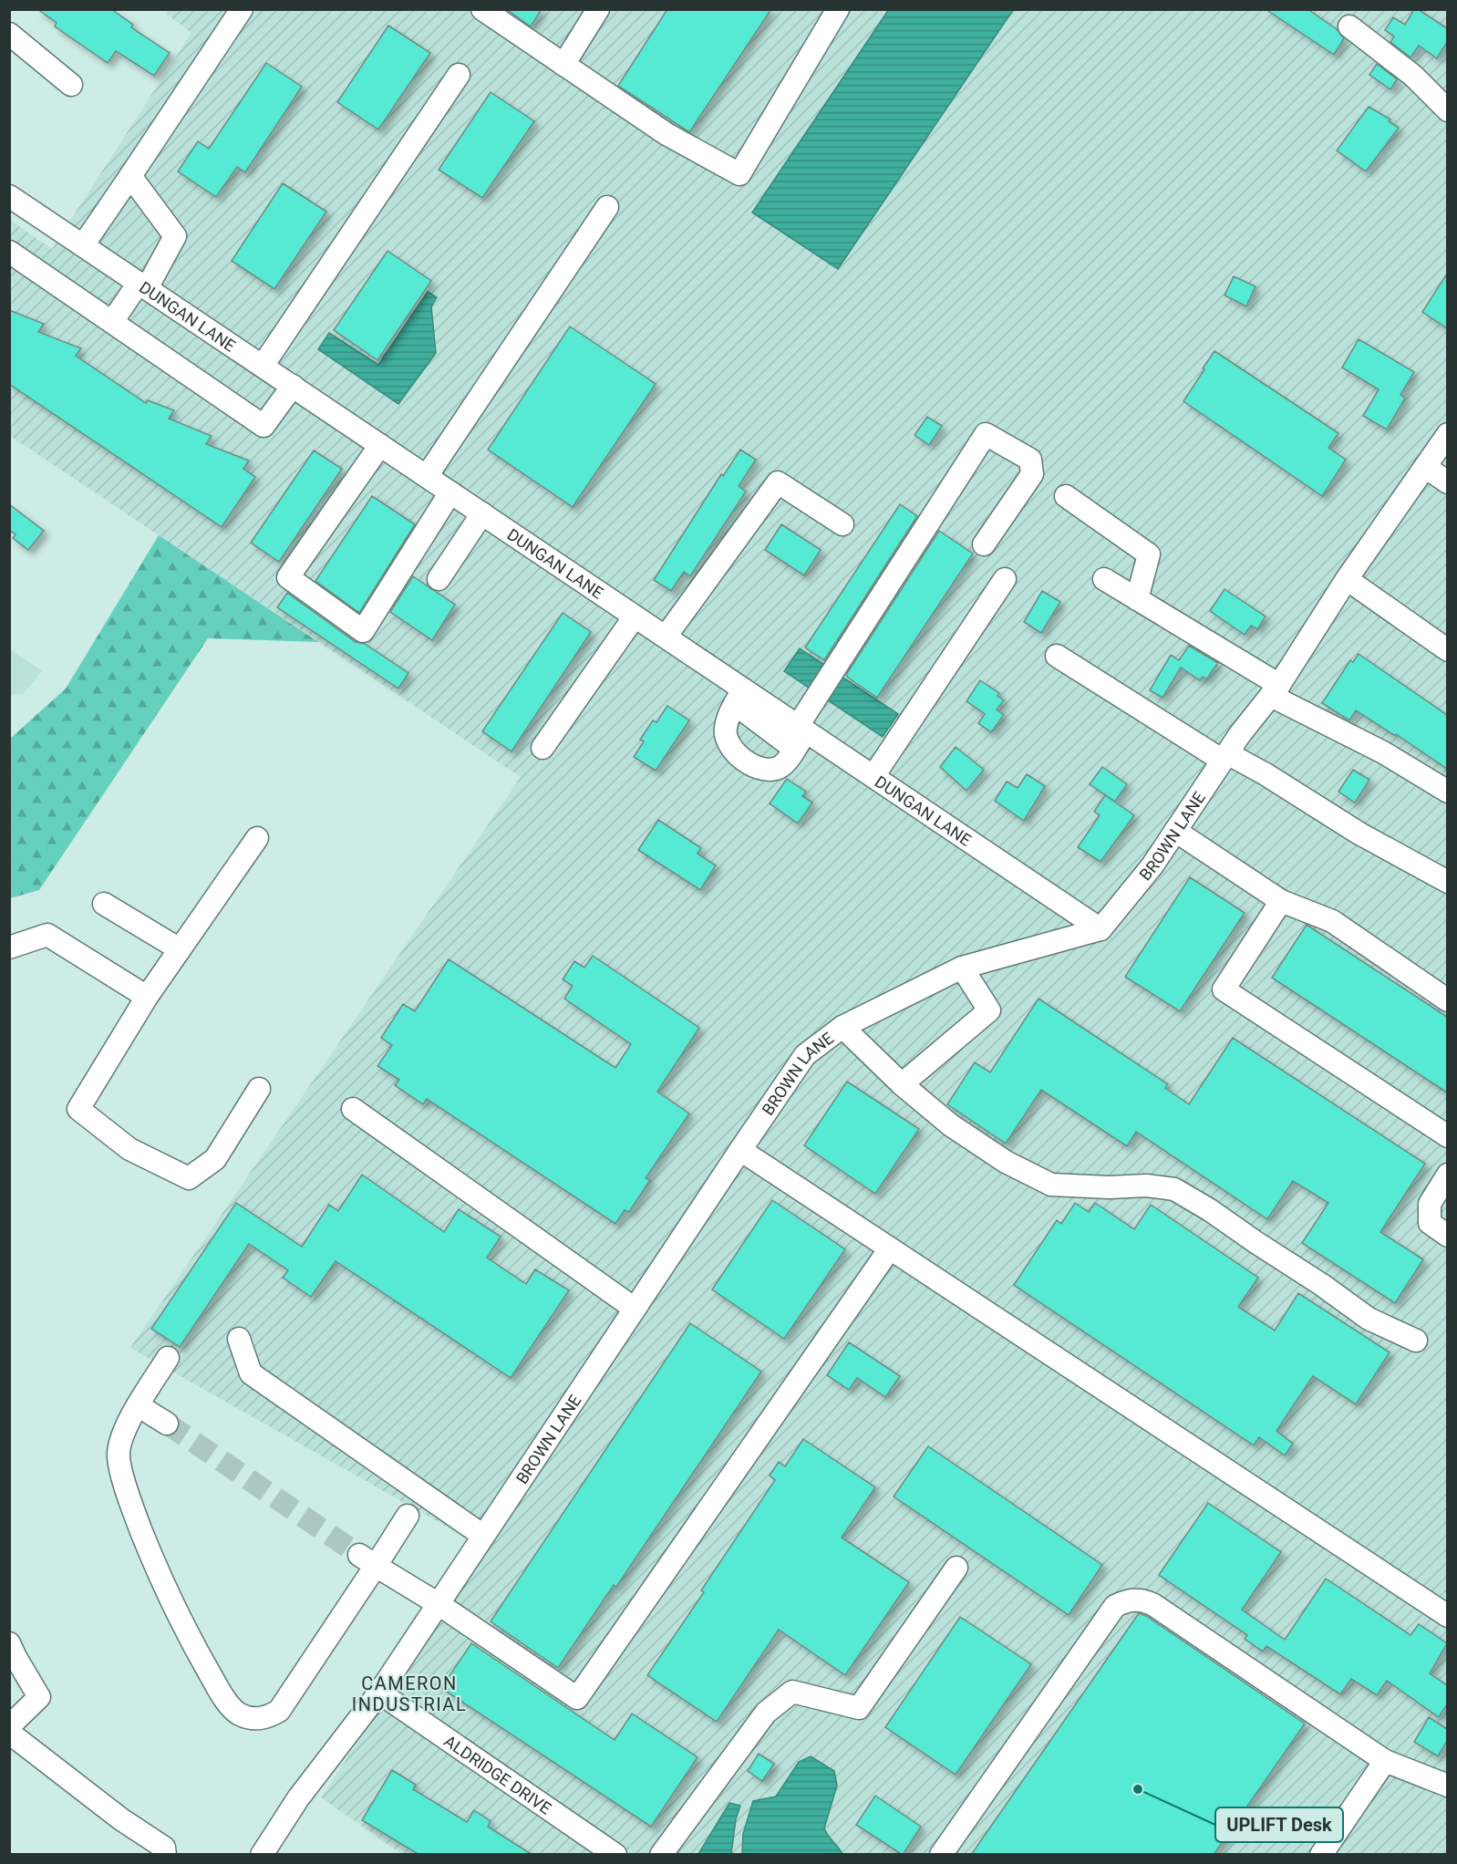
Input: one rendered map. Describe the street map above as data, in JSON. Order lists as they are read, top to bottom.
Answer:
{
  "streets": {
    "street": ["DUNGAN LANE", "BROWN LANE", "ALDRIDGE DRIVE"]
  },
  "crossings": [
    ["DUNGAN LANE", "BROWN LANE"],
    ["BROWN LANE", "ALDRIDGE DRIVE"]
  ],
  "districts": ["CAMERON INDUSTRIAL"],
  "places": ["UPLIFT Desk"]
}
